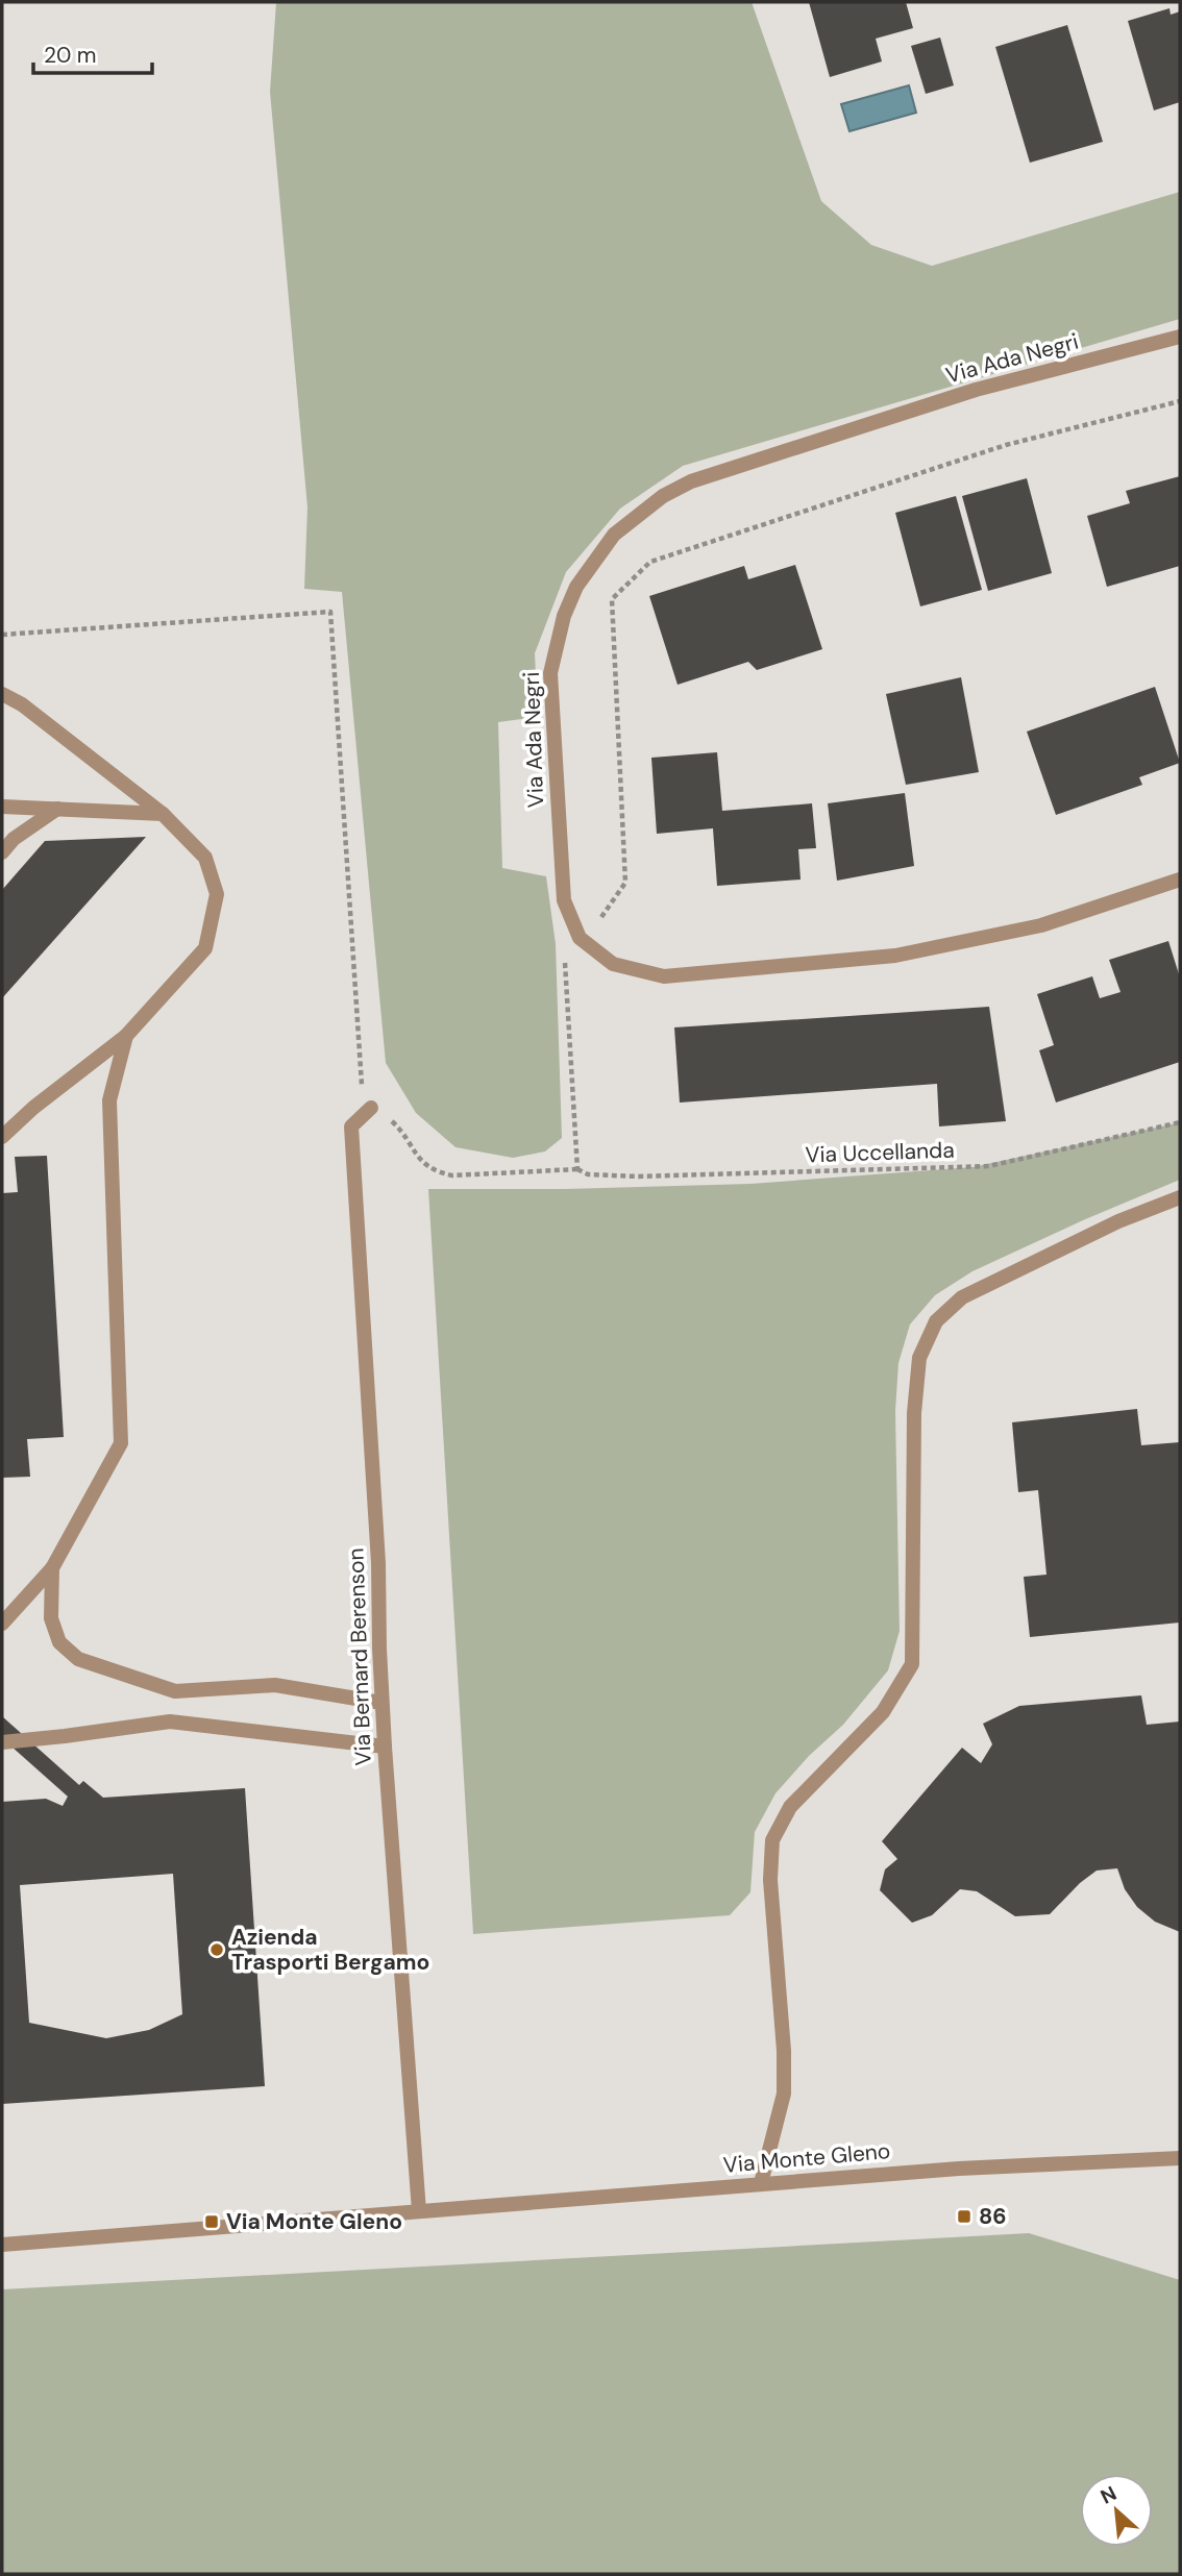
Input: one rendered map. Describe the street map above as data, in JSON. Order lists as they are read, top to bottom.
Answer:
{
  "streets": {
    "street": ["Via Ada Negri", "Via Bernard Berenson", "Via Monte Gleno"],
    "path": ["Via Uccellanda"]
  },
  "crossings": [
    ["Via Uccellanda", "Via Bernard Berenson"],
    ["Via Bernard Berenson", "Via Monte Gleno"]
  ],
  "places": {
    "other": ["Azienda Trasporti Bergamo"],
    "transit": ["86", "Via Monte Gleno"]
  },
  "scale_bar": "20 m",
  "north": "top left"
}
